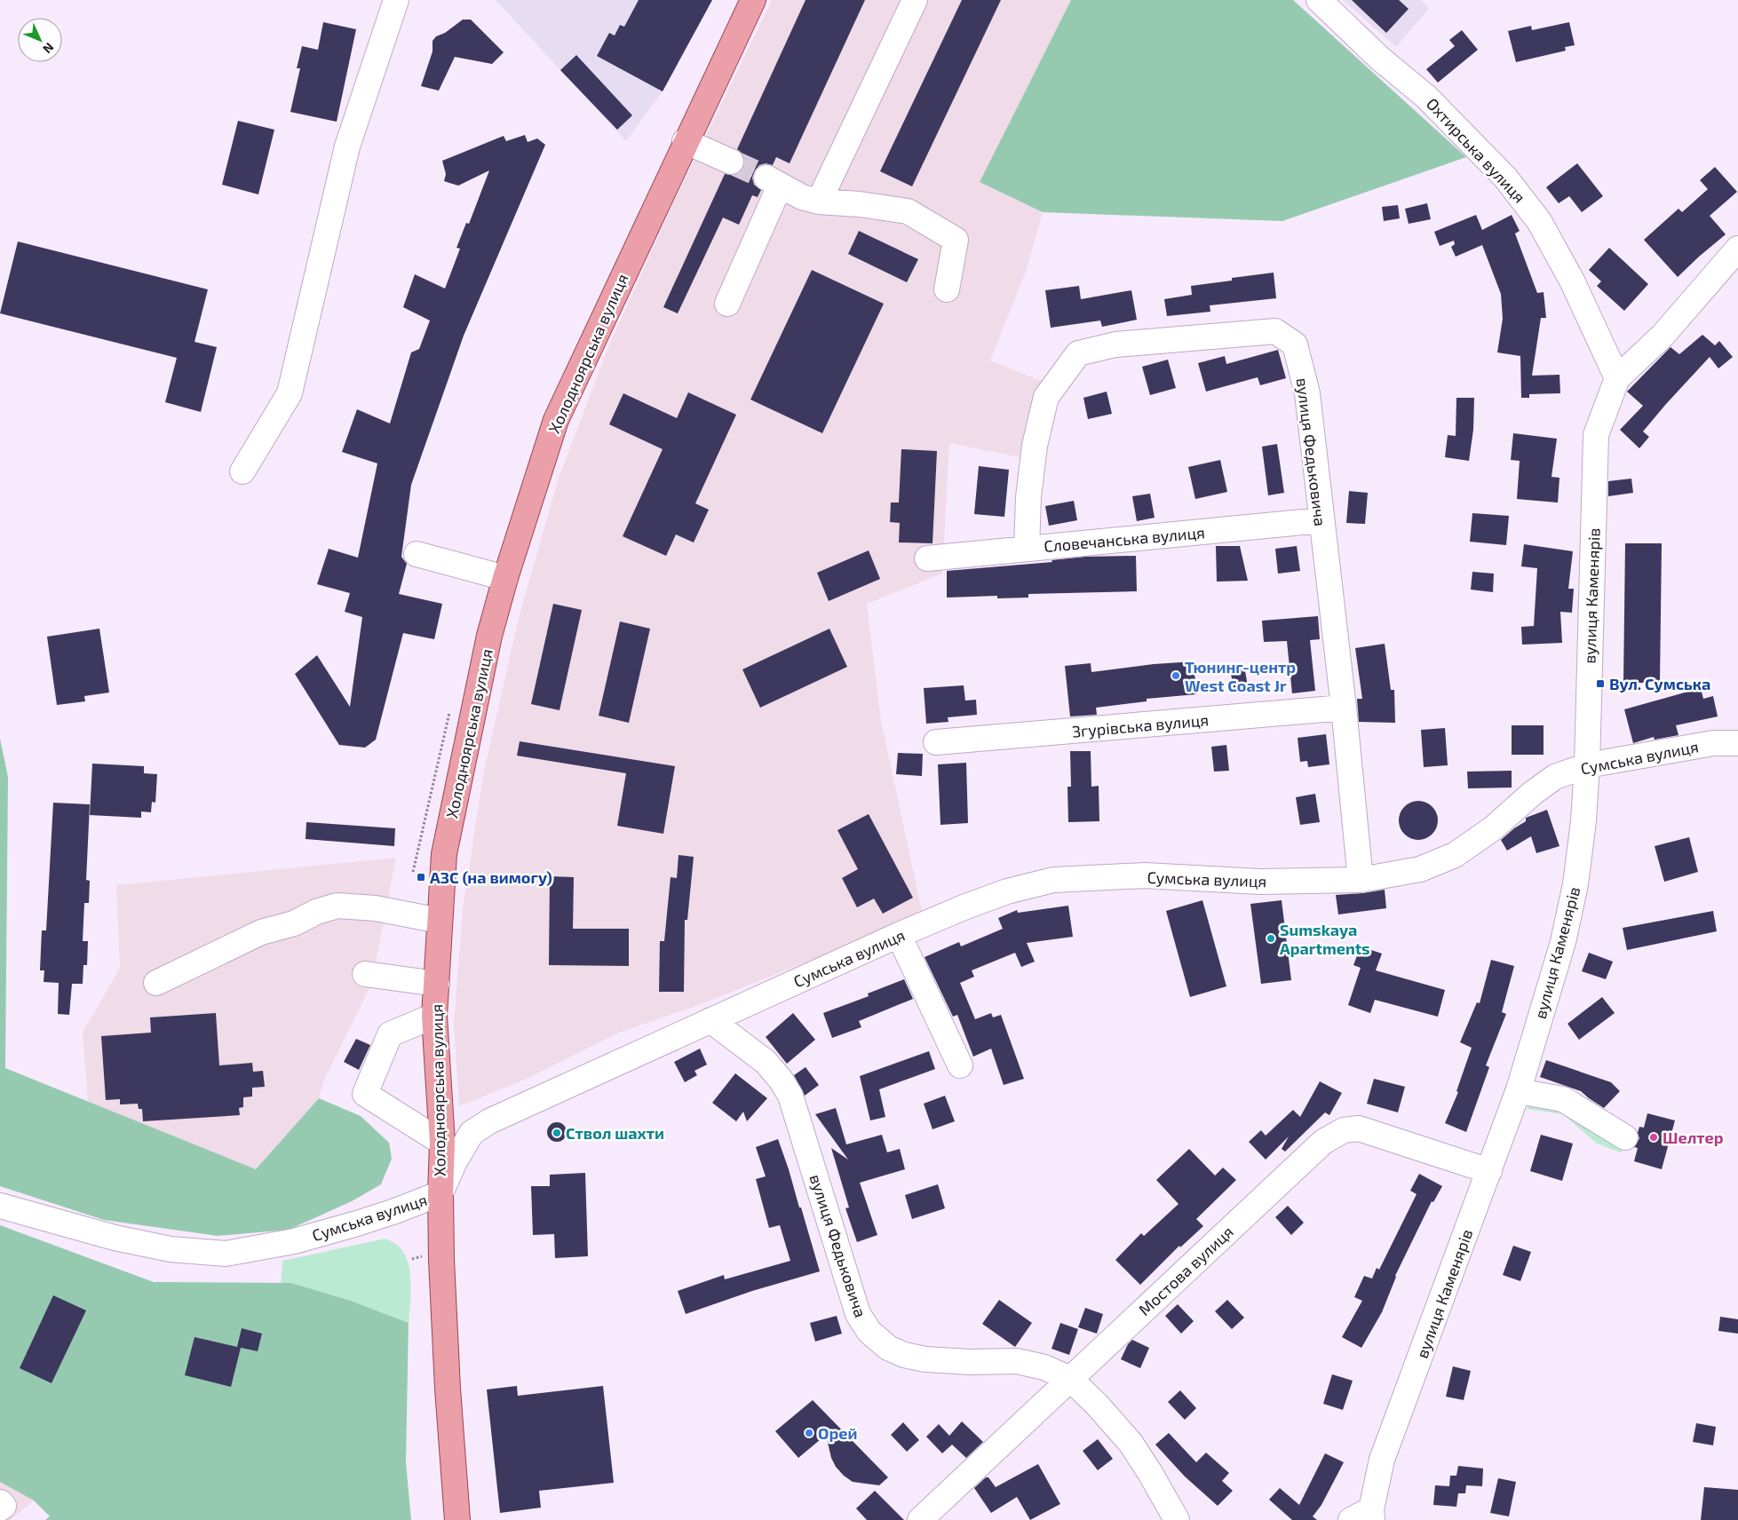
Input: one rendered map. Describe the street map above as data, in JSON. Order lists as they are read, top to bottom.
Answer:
{
  "streets": {
    "main road": ["Холодноярська вулиця"],
    "street": [
      "Охтирська вулиця",
      "вулиця Федьковича",
      "Словечанська вулиця",
      "вулиця Каменярів",
      "Згурівська вулиця",
      "Сумська вулиця",
      "Мостова вулиця"
    ]
  },
  "crossings": [
    ["Охтирська вулиця", "вулиця Каменярів"],
    ["Холодноярська вулиця", "Сумська вулиця"],
    ["вулиця Федьковича", "Словечанська вулиця"],
    ["вулиця Федьковича", "Згурівська вулиця"],
    ["вулиця Федьковича", "Сумська вулиця"],
    ["вулиця Федьковича", "Мостова вулиця"],
    ["вулиця Каменярів", "Сумська вулиця"],
    ["вулиця Каменярів", "Мостова вулиця"]
  ],
  "places": {
    "other": [
      "Тюнинг-центр West Coast Jr",
      "Sumskaya Apartments",
      "Ствол шахти",
      "Шелтер",
      "Орей"
    ],
    "transit": ["Вул. Сумська", "АЗС (на вимогу)"]
  },
  "north": "bottom right"
}
